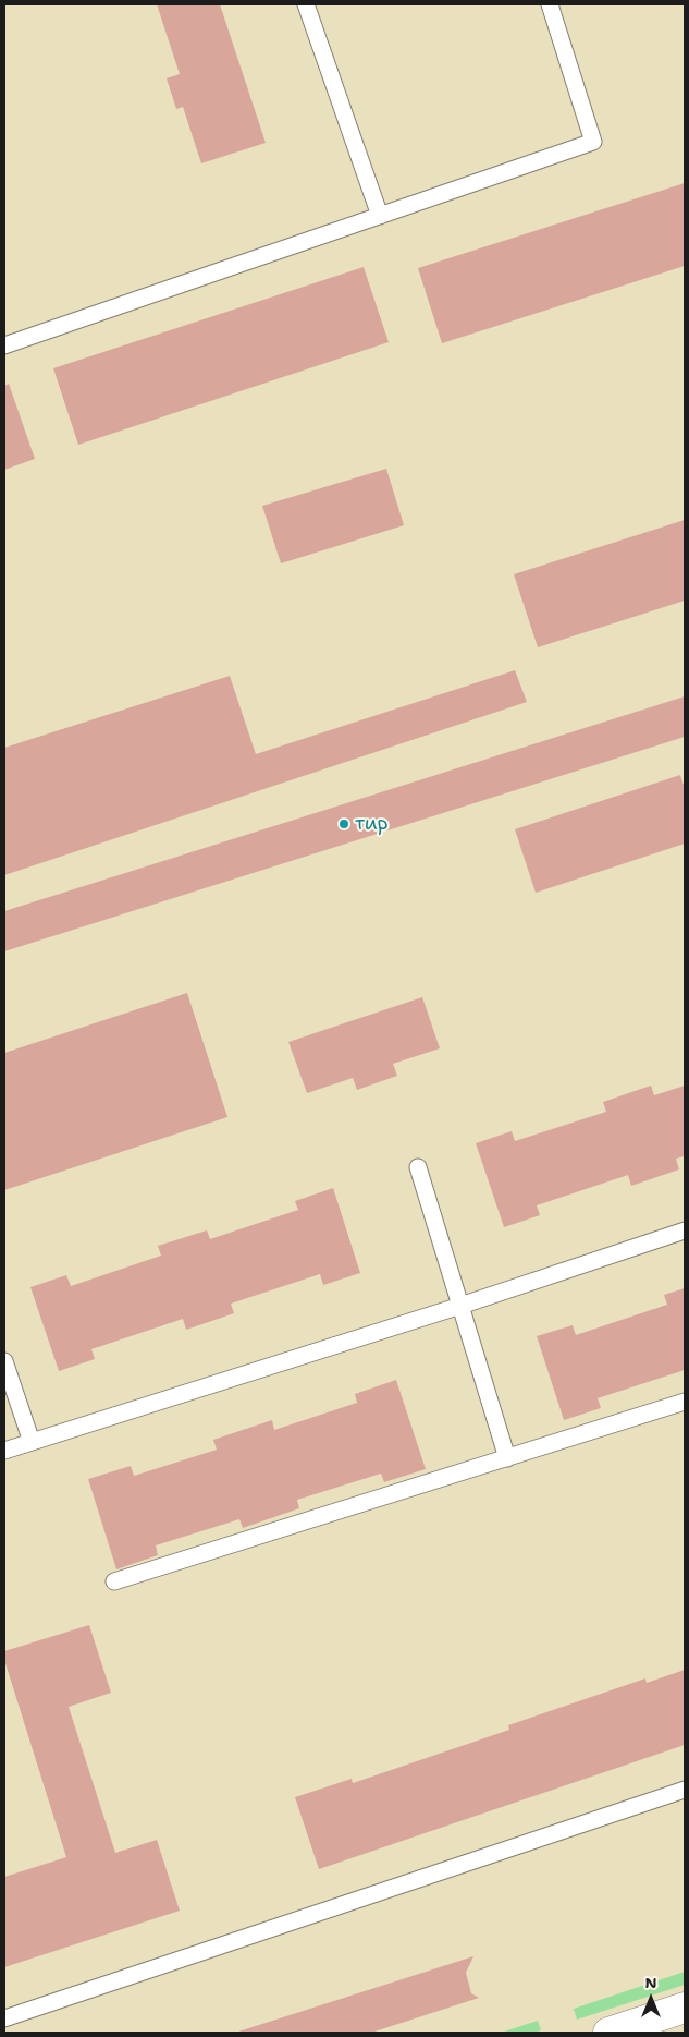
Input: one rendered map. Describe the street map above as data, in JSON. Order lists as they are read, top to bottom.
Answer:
{
  "places": ["тир"],
  "north": "top"
}
